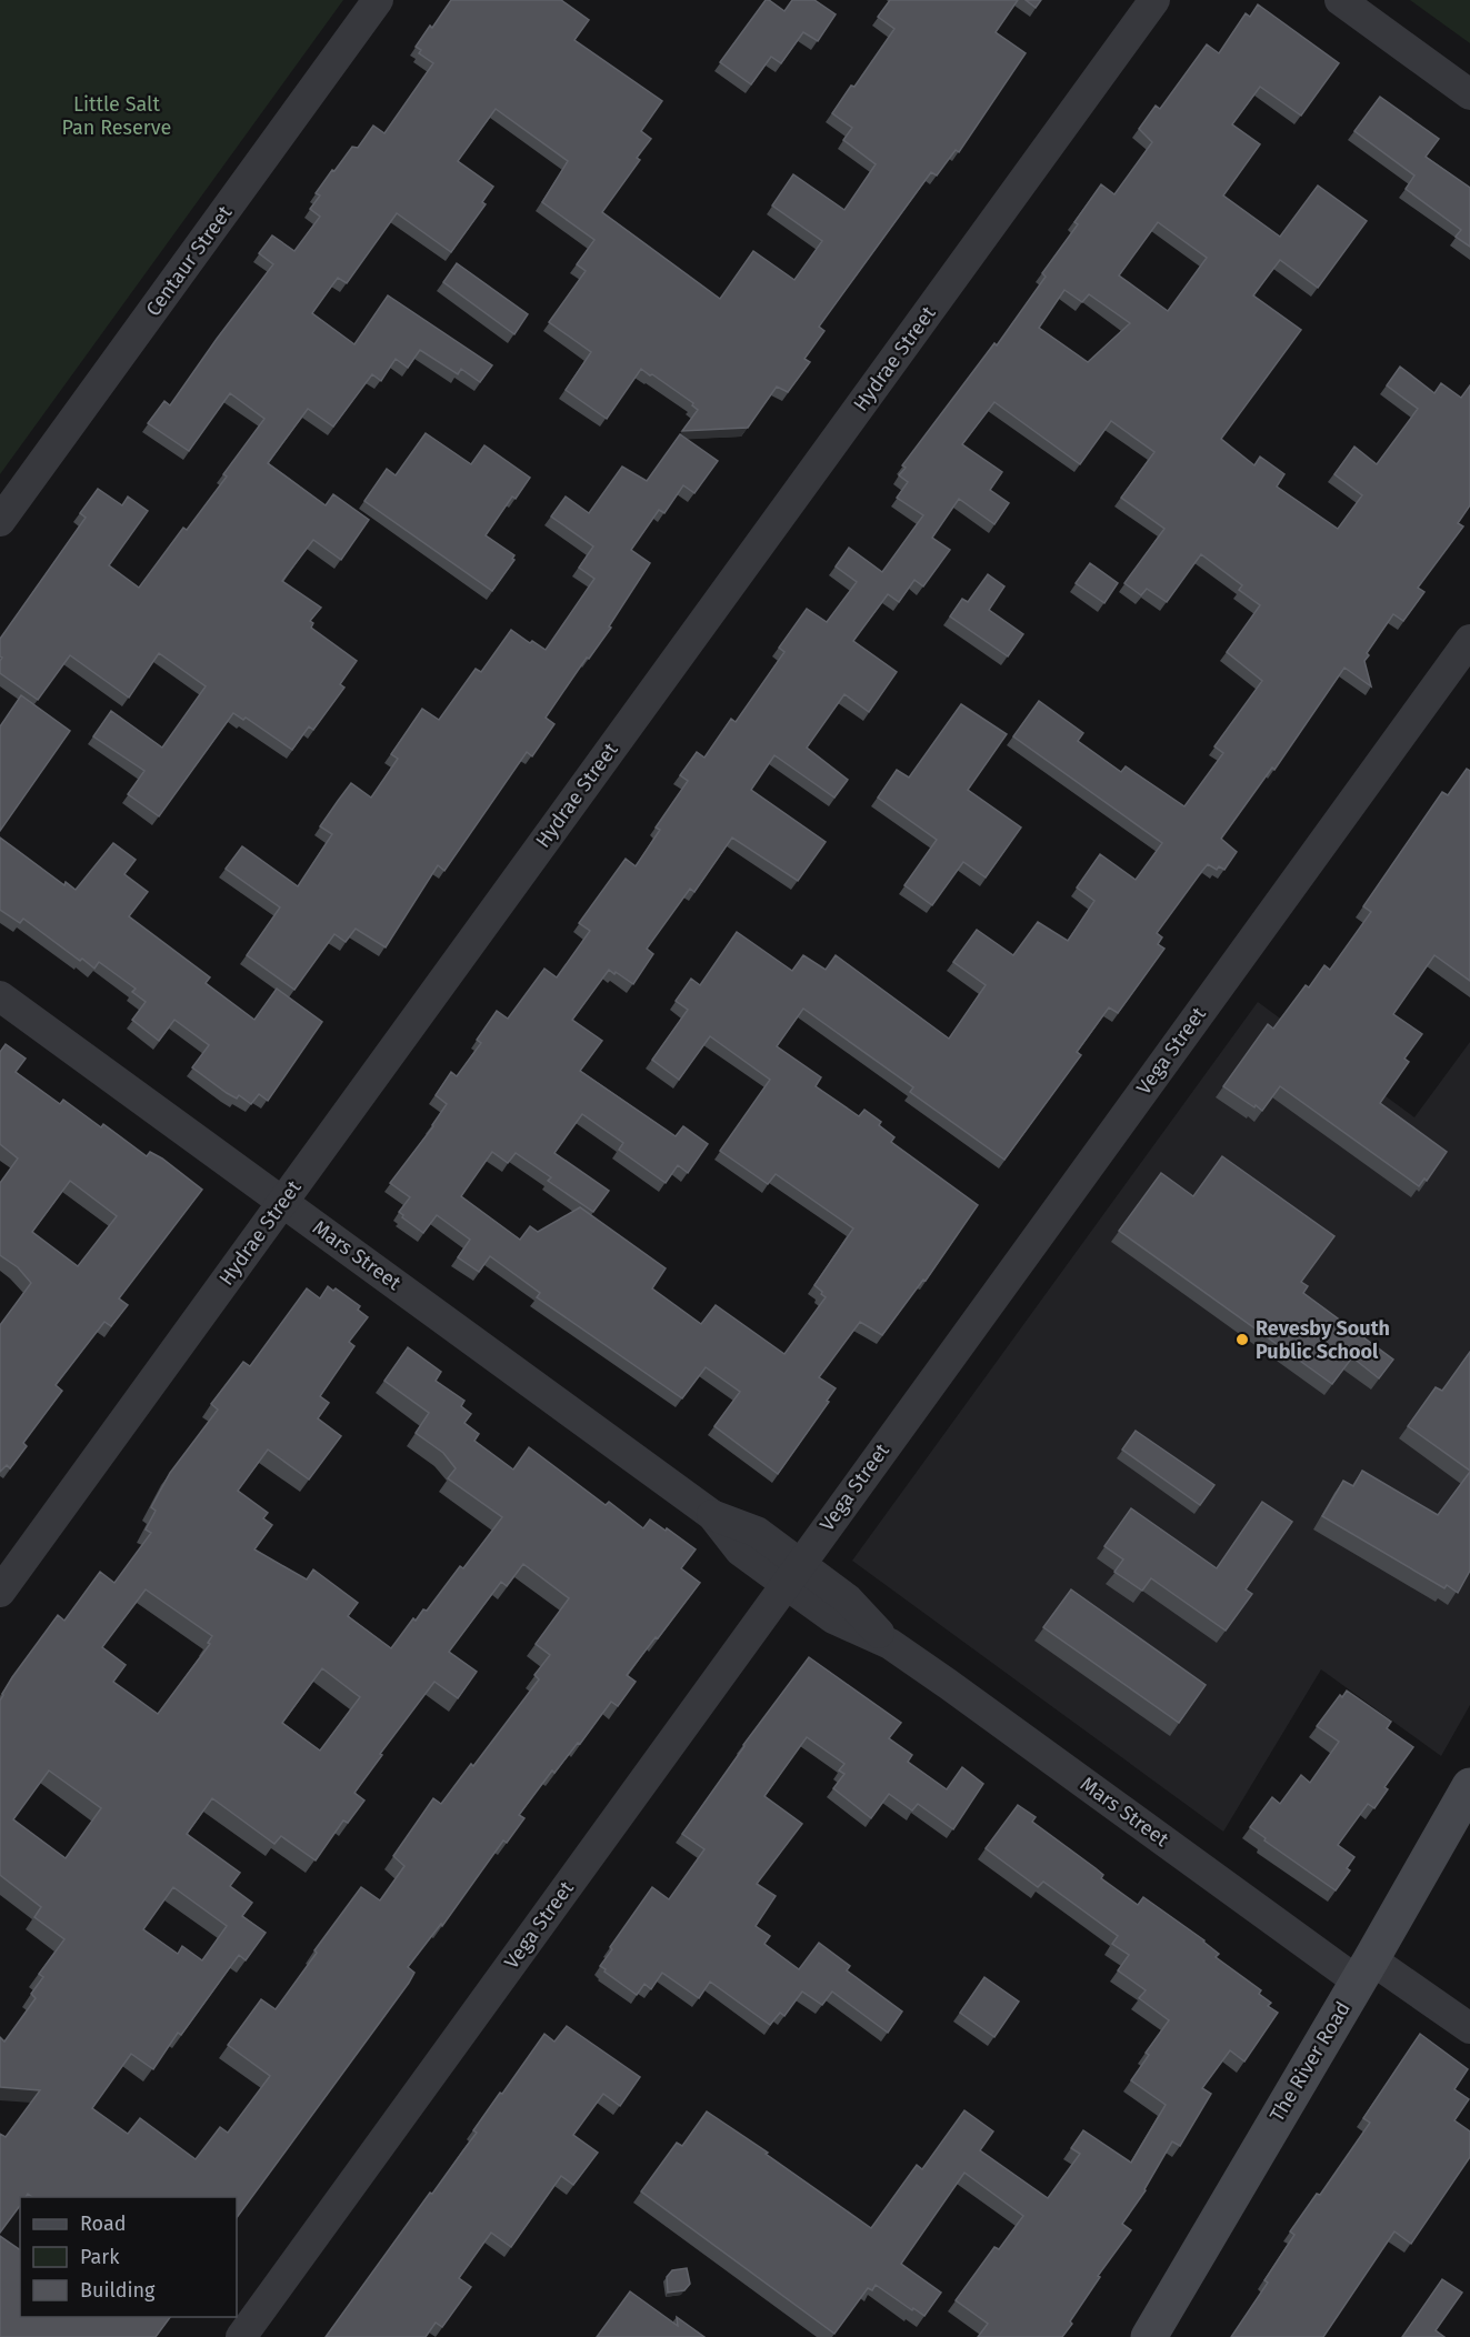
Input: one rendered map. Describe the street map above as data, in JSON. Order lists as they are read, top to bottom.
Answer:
{
  "streets": {
    "main road": ["The River Road"],
    "street": [
      "Centaur Street",
      "Hydrae Street",
      "Vega Street",
      "Mars Street"
    ]
  },
  "crossings": [
    ["Hydrae Street", "Mars Street"],
    ["Vega Street", "Mars Street"],
    ["Mars Street", "The River Road"]
  ],
  "parks": ["Little Salt Pan Reserve"],
  "places": ["Revesby South Public School"],
  "legend": ["Road", "Park", "Building"]
}
